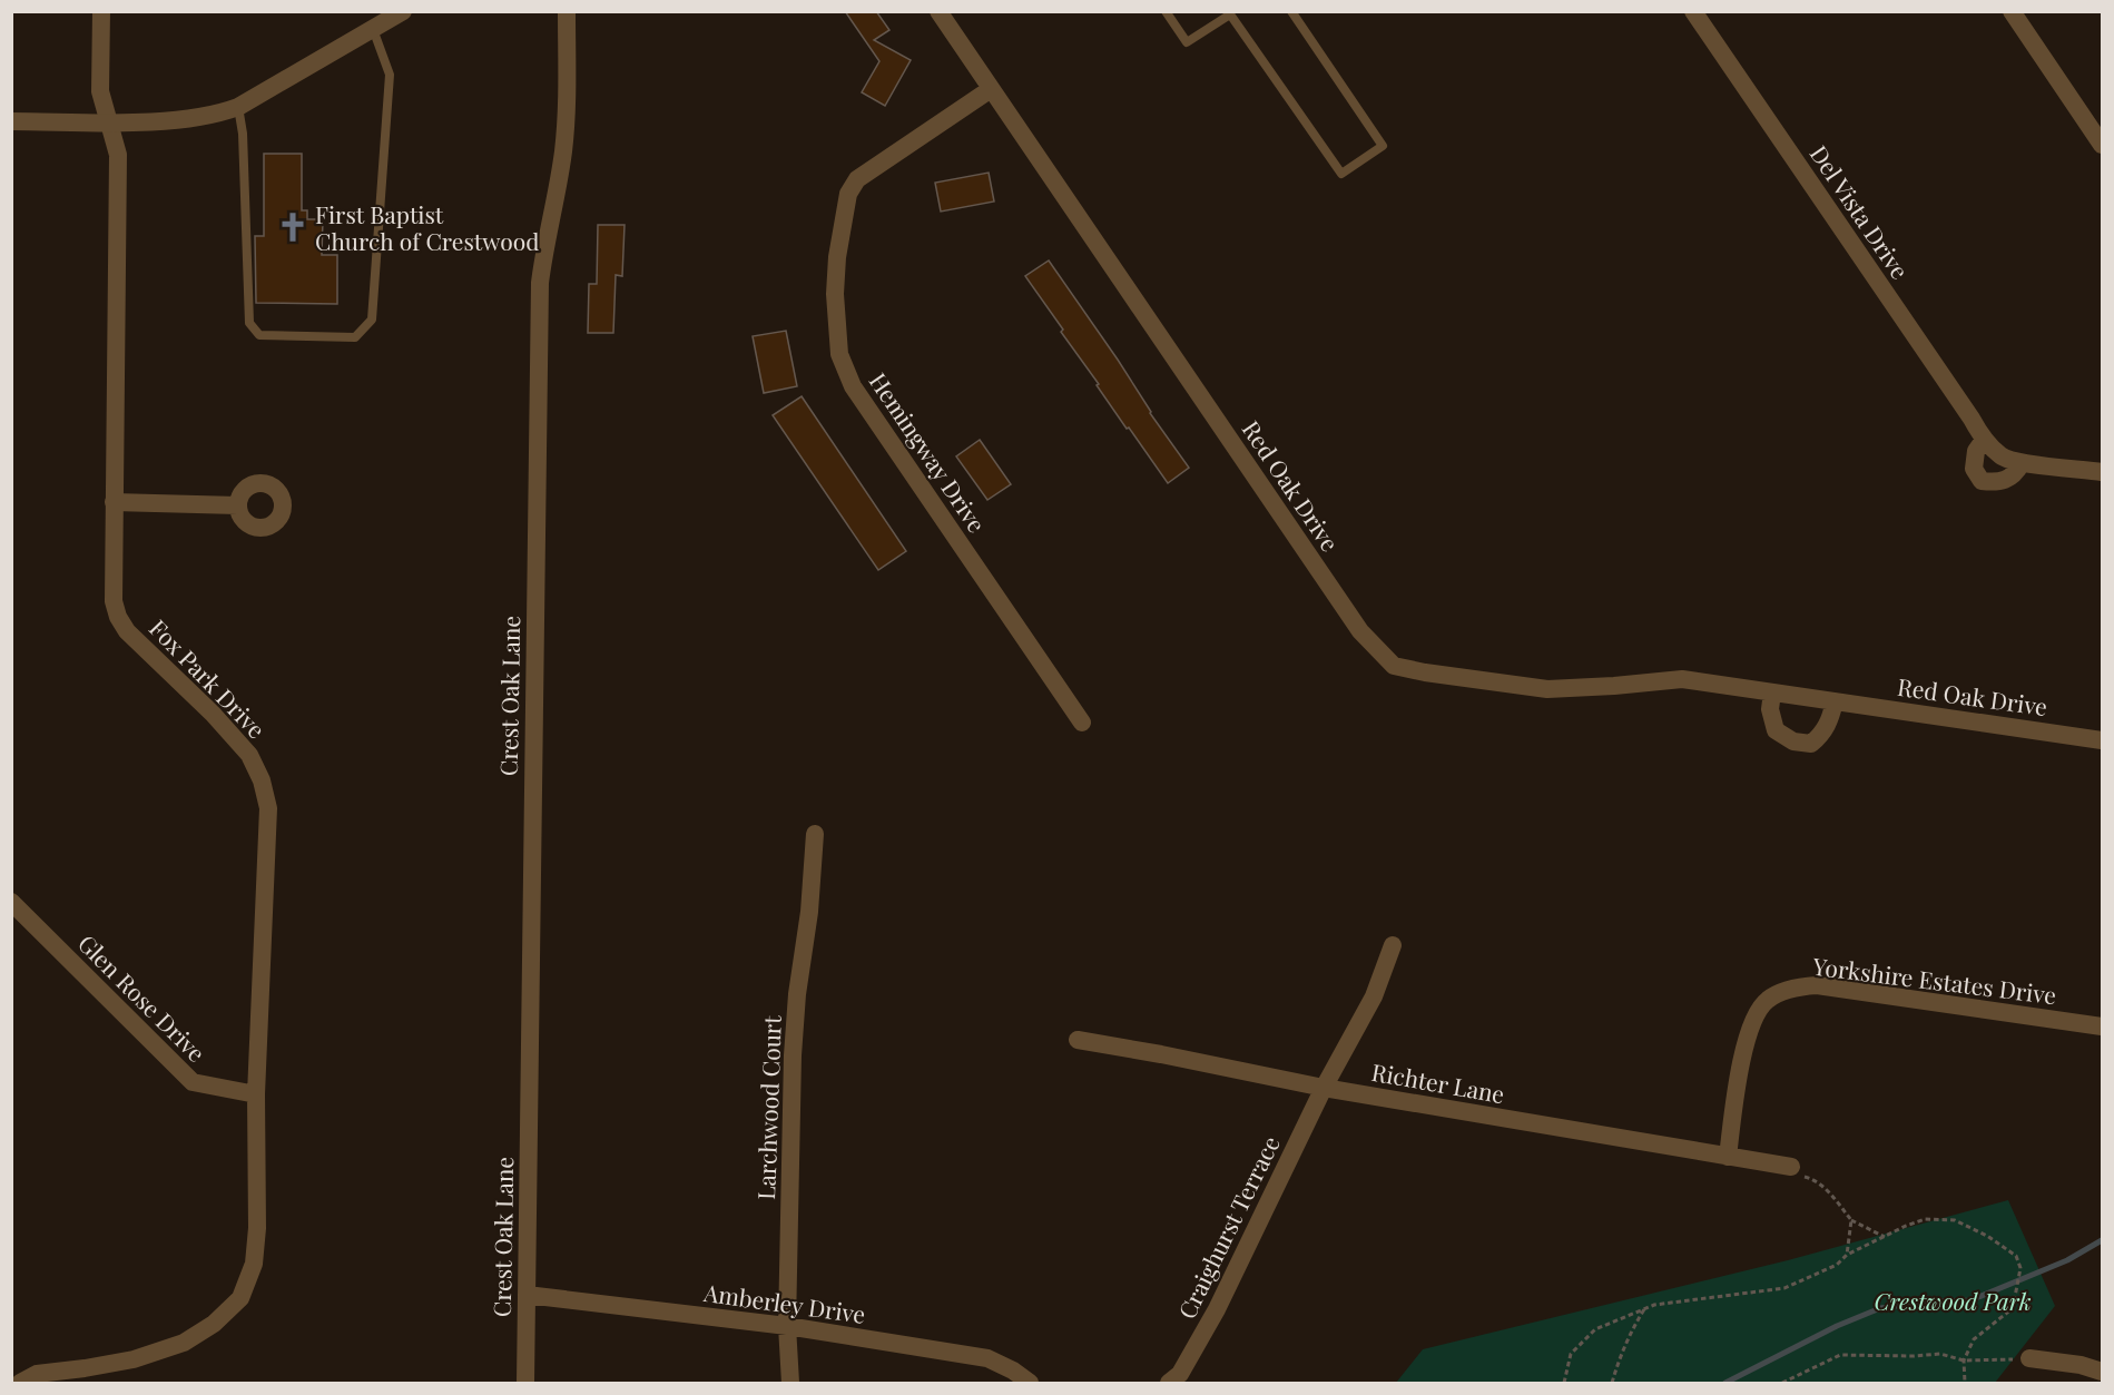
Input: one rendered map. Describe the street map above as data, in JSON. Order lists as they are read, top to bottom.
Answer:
{
  "streets": {
    "street": [
      "Del Vista Drive",
      "Hemingway Drive",
      "Red Oak Drive",
      "Fox Park Drive",
      "Crest Oak Lane",
      "Yorkshire Estates Drive",
      "Glen Rose Drive",
      "Richter Lane",
      "Larchwood Court",
      "Craighurst Terrace",
      "Amberley Drive"
    ]
  },
  "crossings": [
    ["Hemingway Drive", "Red Oak Drive"],
    ["Fox Park Drive", "Glen Rose Drive"],
    ["Crest Oak Lane", "Amberley Drive"],
    ["Yorkshire Estates Drive", "Richter Lane"],
    ["Richter Lane", "Craighurst Terrace"],
    ["Larchwood Court", "Amberley Drive"]
  ],
  "parks": ["Crestwood Park"],
  "places": {
    "church": ["First Baptist Church of Crestwood"]
  }
}
